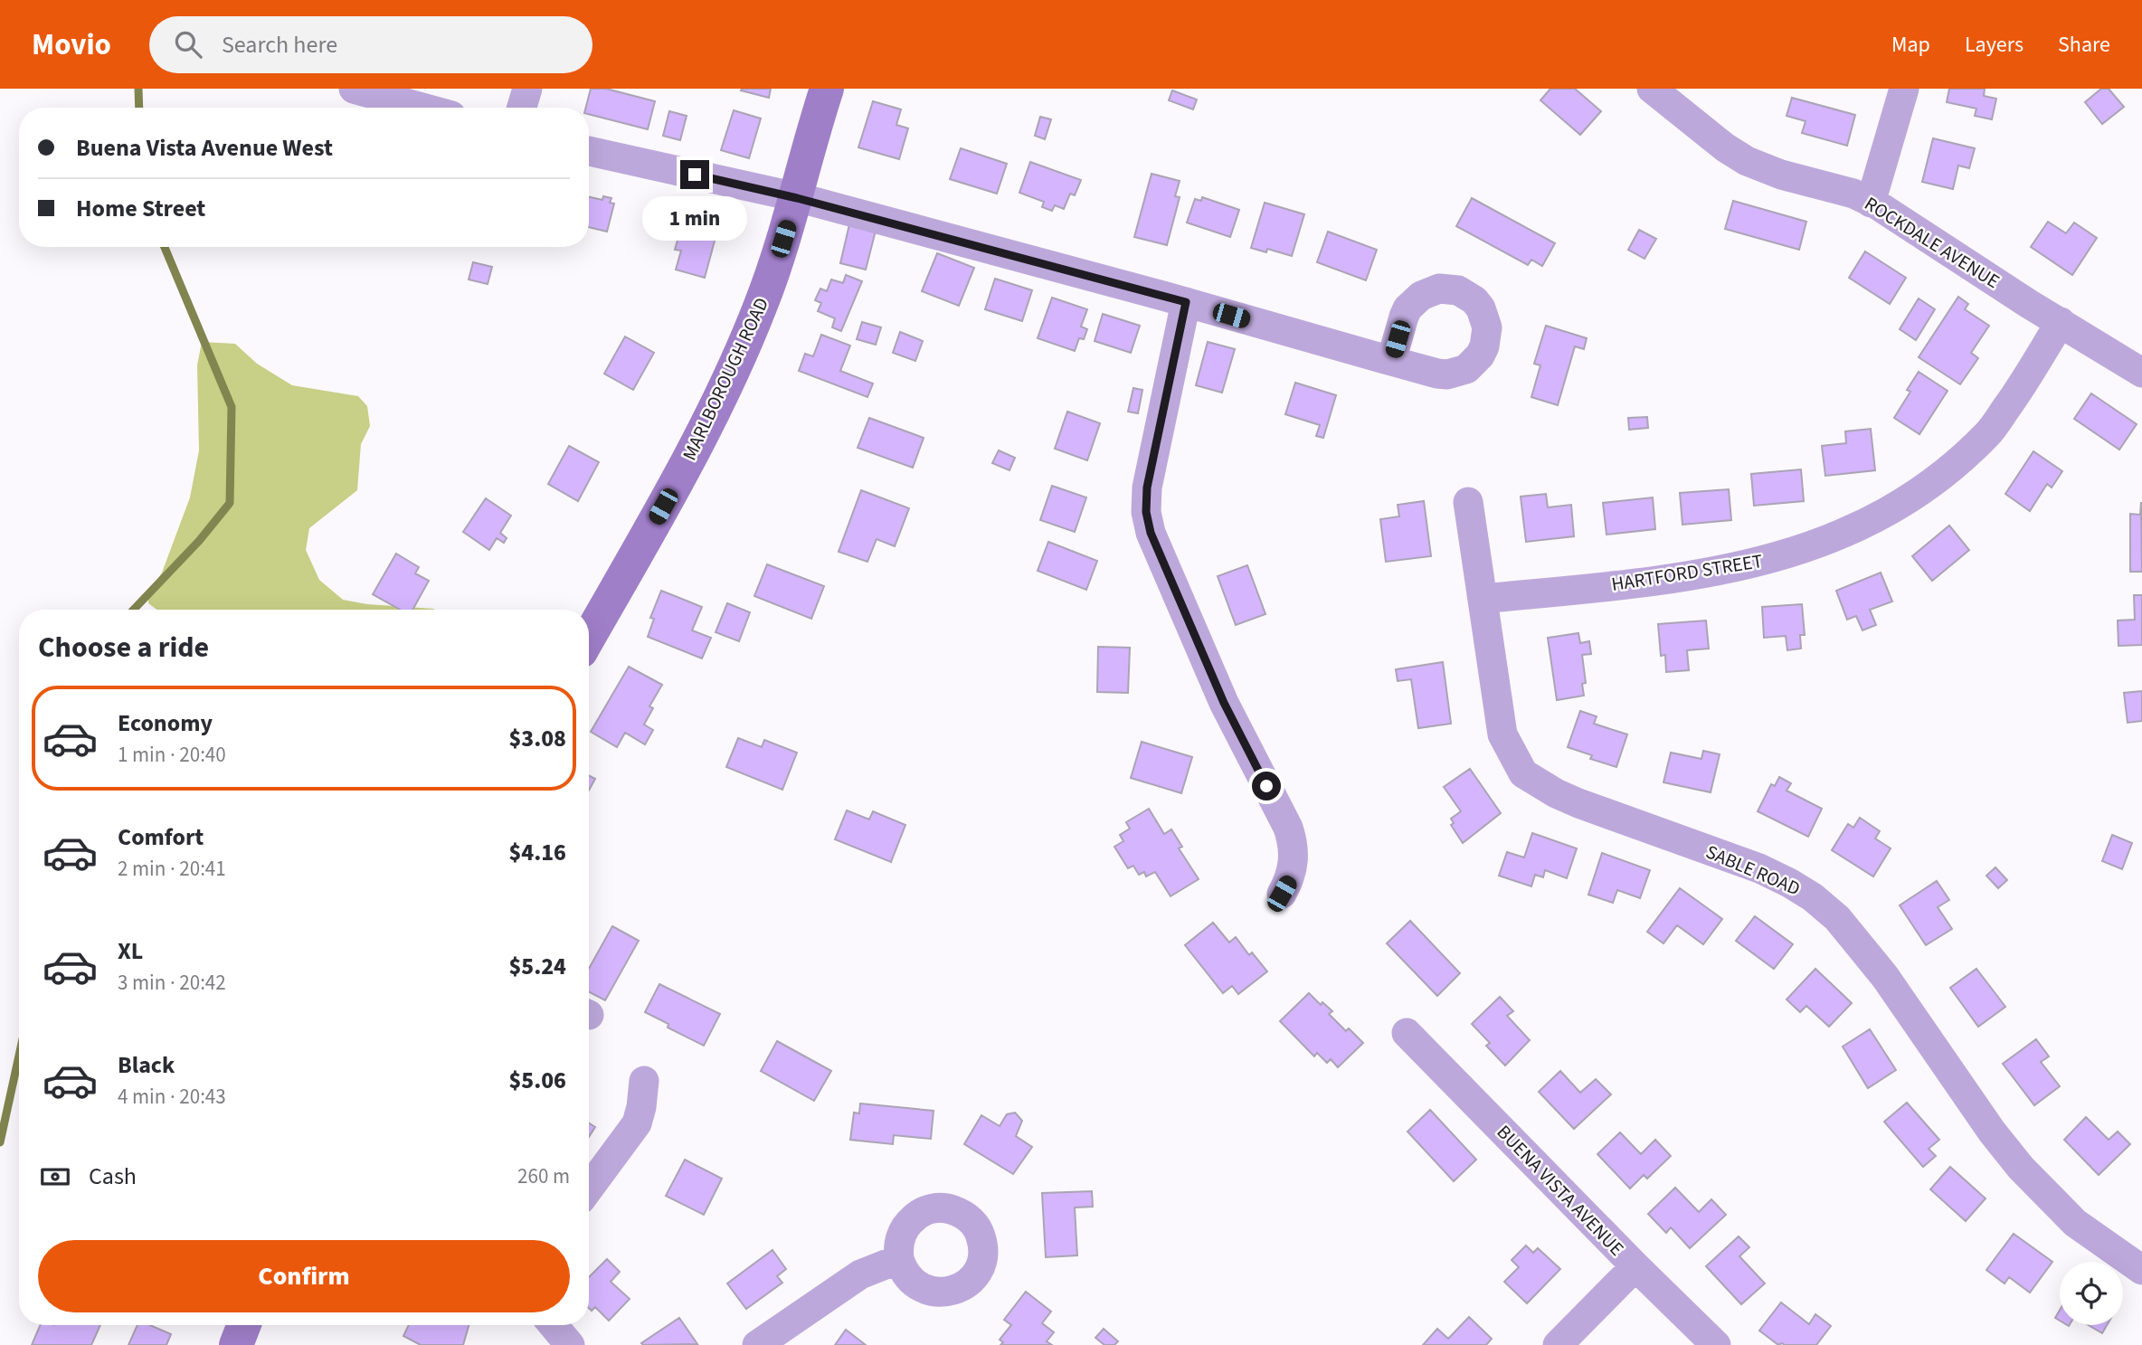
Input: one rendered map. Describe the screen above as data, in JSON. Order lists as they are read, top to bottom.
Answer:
{
  "streets": {
    "street": [
      "ROCKDALE AVENUE",
      "MARLBOROUGH ROAD",
      "HARTFORD STREET",
      "SABLE ROAD",
      "BUENA VISTA AVENUE"
    ]
  },
  "crossings": [
    ["ROCKDALE AVENUE", "HARTFORD STREET"],
    ["HARTFORD STREET", "SABLE ROAD"]
  ],
  "page": {
    "header": "Movio",
    "search": "Search here",
    "nav": ["Map", "Layers", "Share"],
    "banner": ["Buena Vista Avenue West", "Home Street"],
    "bubble": "1 min",
    "heading": "Choose a ride",
    "list": [
      {
        "name": "Economy",
        "note": "1 min · 20:40",
        "value": "$3.08"
      },
      {
        "name": "Comfort",
        "note": "2 min · 20:41",
        "value": "$4.16"
      },
      {
        "name": "XL",
        "note": "3 min · 20:42",
        "value": "$5.24"
      },
      {
        "name": "Black",
        "note": "4 min · 20:43",
        "value": "$5.06"
      }
    ],
    "pay": ["Cash", "260 m"],
    "buttons": "Confirm"
  }
}
